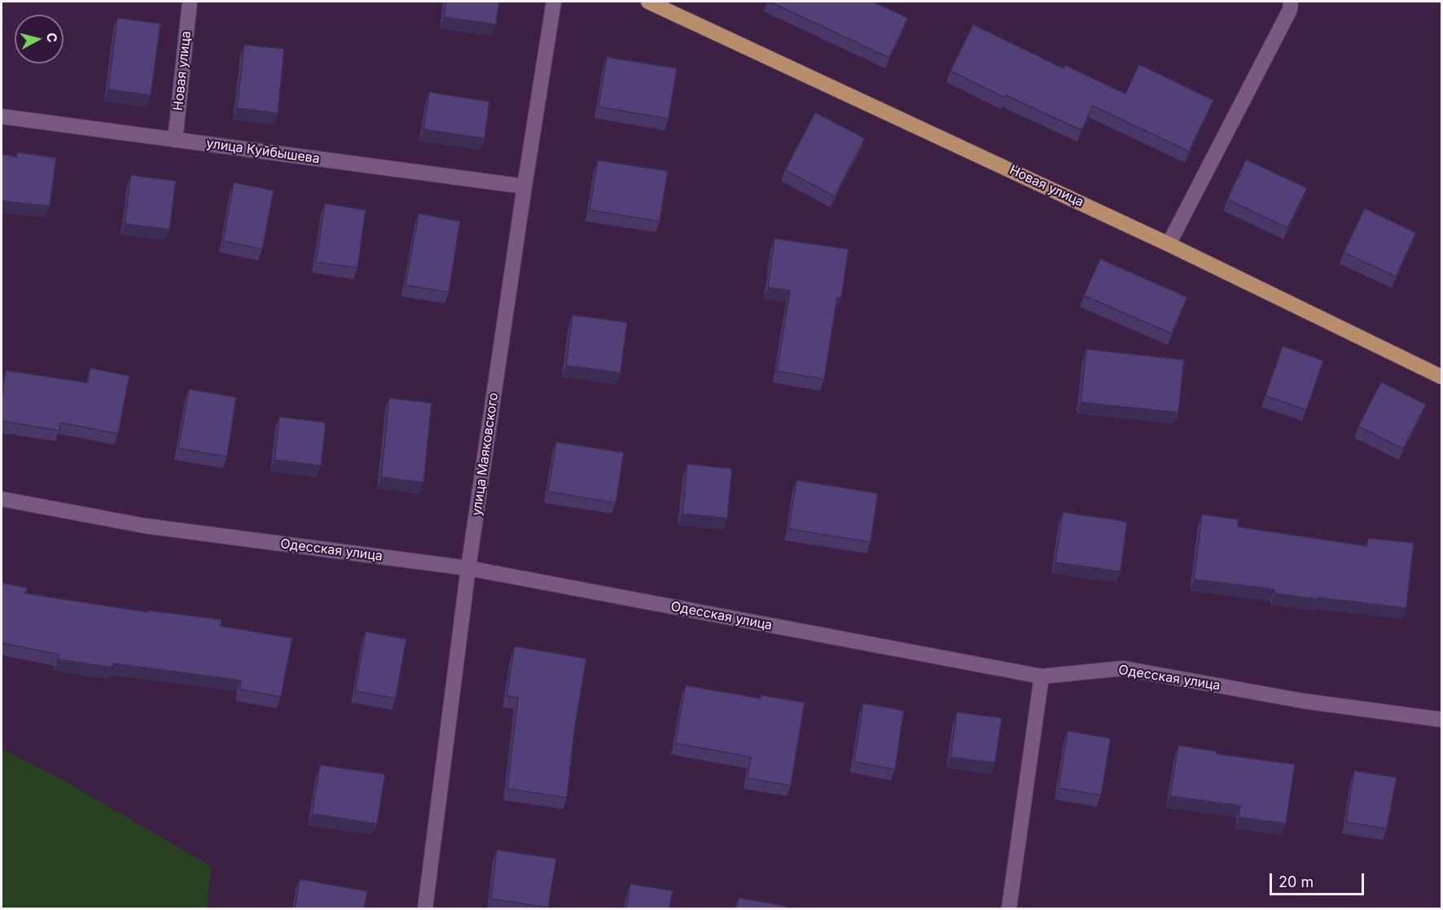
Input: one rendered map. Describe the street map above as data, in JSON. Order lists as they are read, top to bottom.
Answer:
{
  "streets": {
    "main road": ["Новая улица"],
    "street": ["улица Куйбышева", "улица Маяковского", "Одесская улица"]
  },
  "crossings": [
    ["Новая улица", "улица Куйбышева"],
    ["улица Куйбышева", "улица Маяковского"],
    ["улица Маяковского", "Одесская улица"]
  ],
  "scale_bar": "20 m",
  "north": "right"
}
